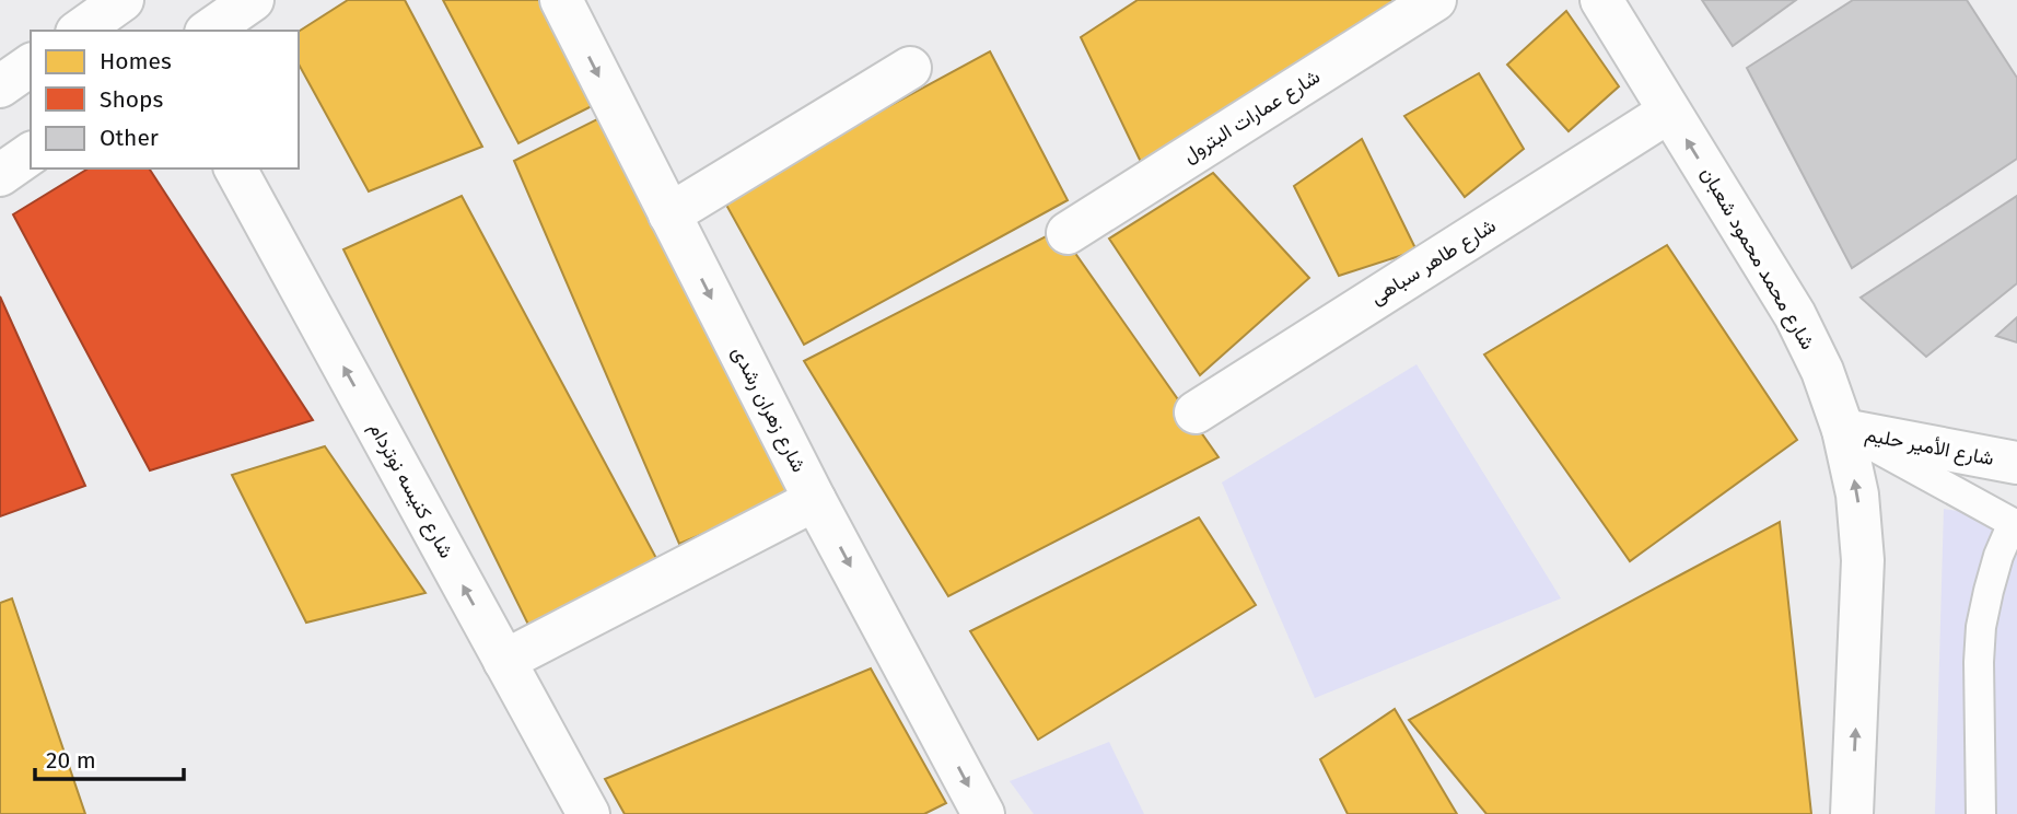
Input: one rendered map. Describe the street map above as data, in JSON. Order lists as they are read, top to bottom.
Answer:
{
  "streets": {
    "street": [
      "شارع عمارات البترول",
      "شارع محمد محمود شعبان",
      "شارع طاهر سباهى",
      "شارع زهران رشدى",
      "شارع الأمير حليم",
      "شارع كنيسه نوتردام"
    ]
  },
  "crossings": [
    ["شارع محمد محمود شعبان", "شارع طاهر سباهى"],
    ["شارع محمد محمود شعبان", "شارع الأمير حليم"]
  ],
  "one_way": ["شارع محمد محمود شعبان", "شارع زهران رشدى", "شارع كنيسه نوتردام"],
  "legend": ["Homes", "Shops", "Other"],
  "scale_bar": "20 m"
}
